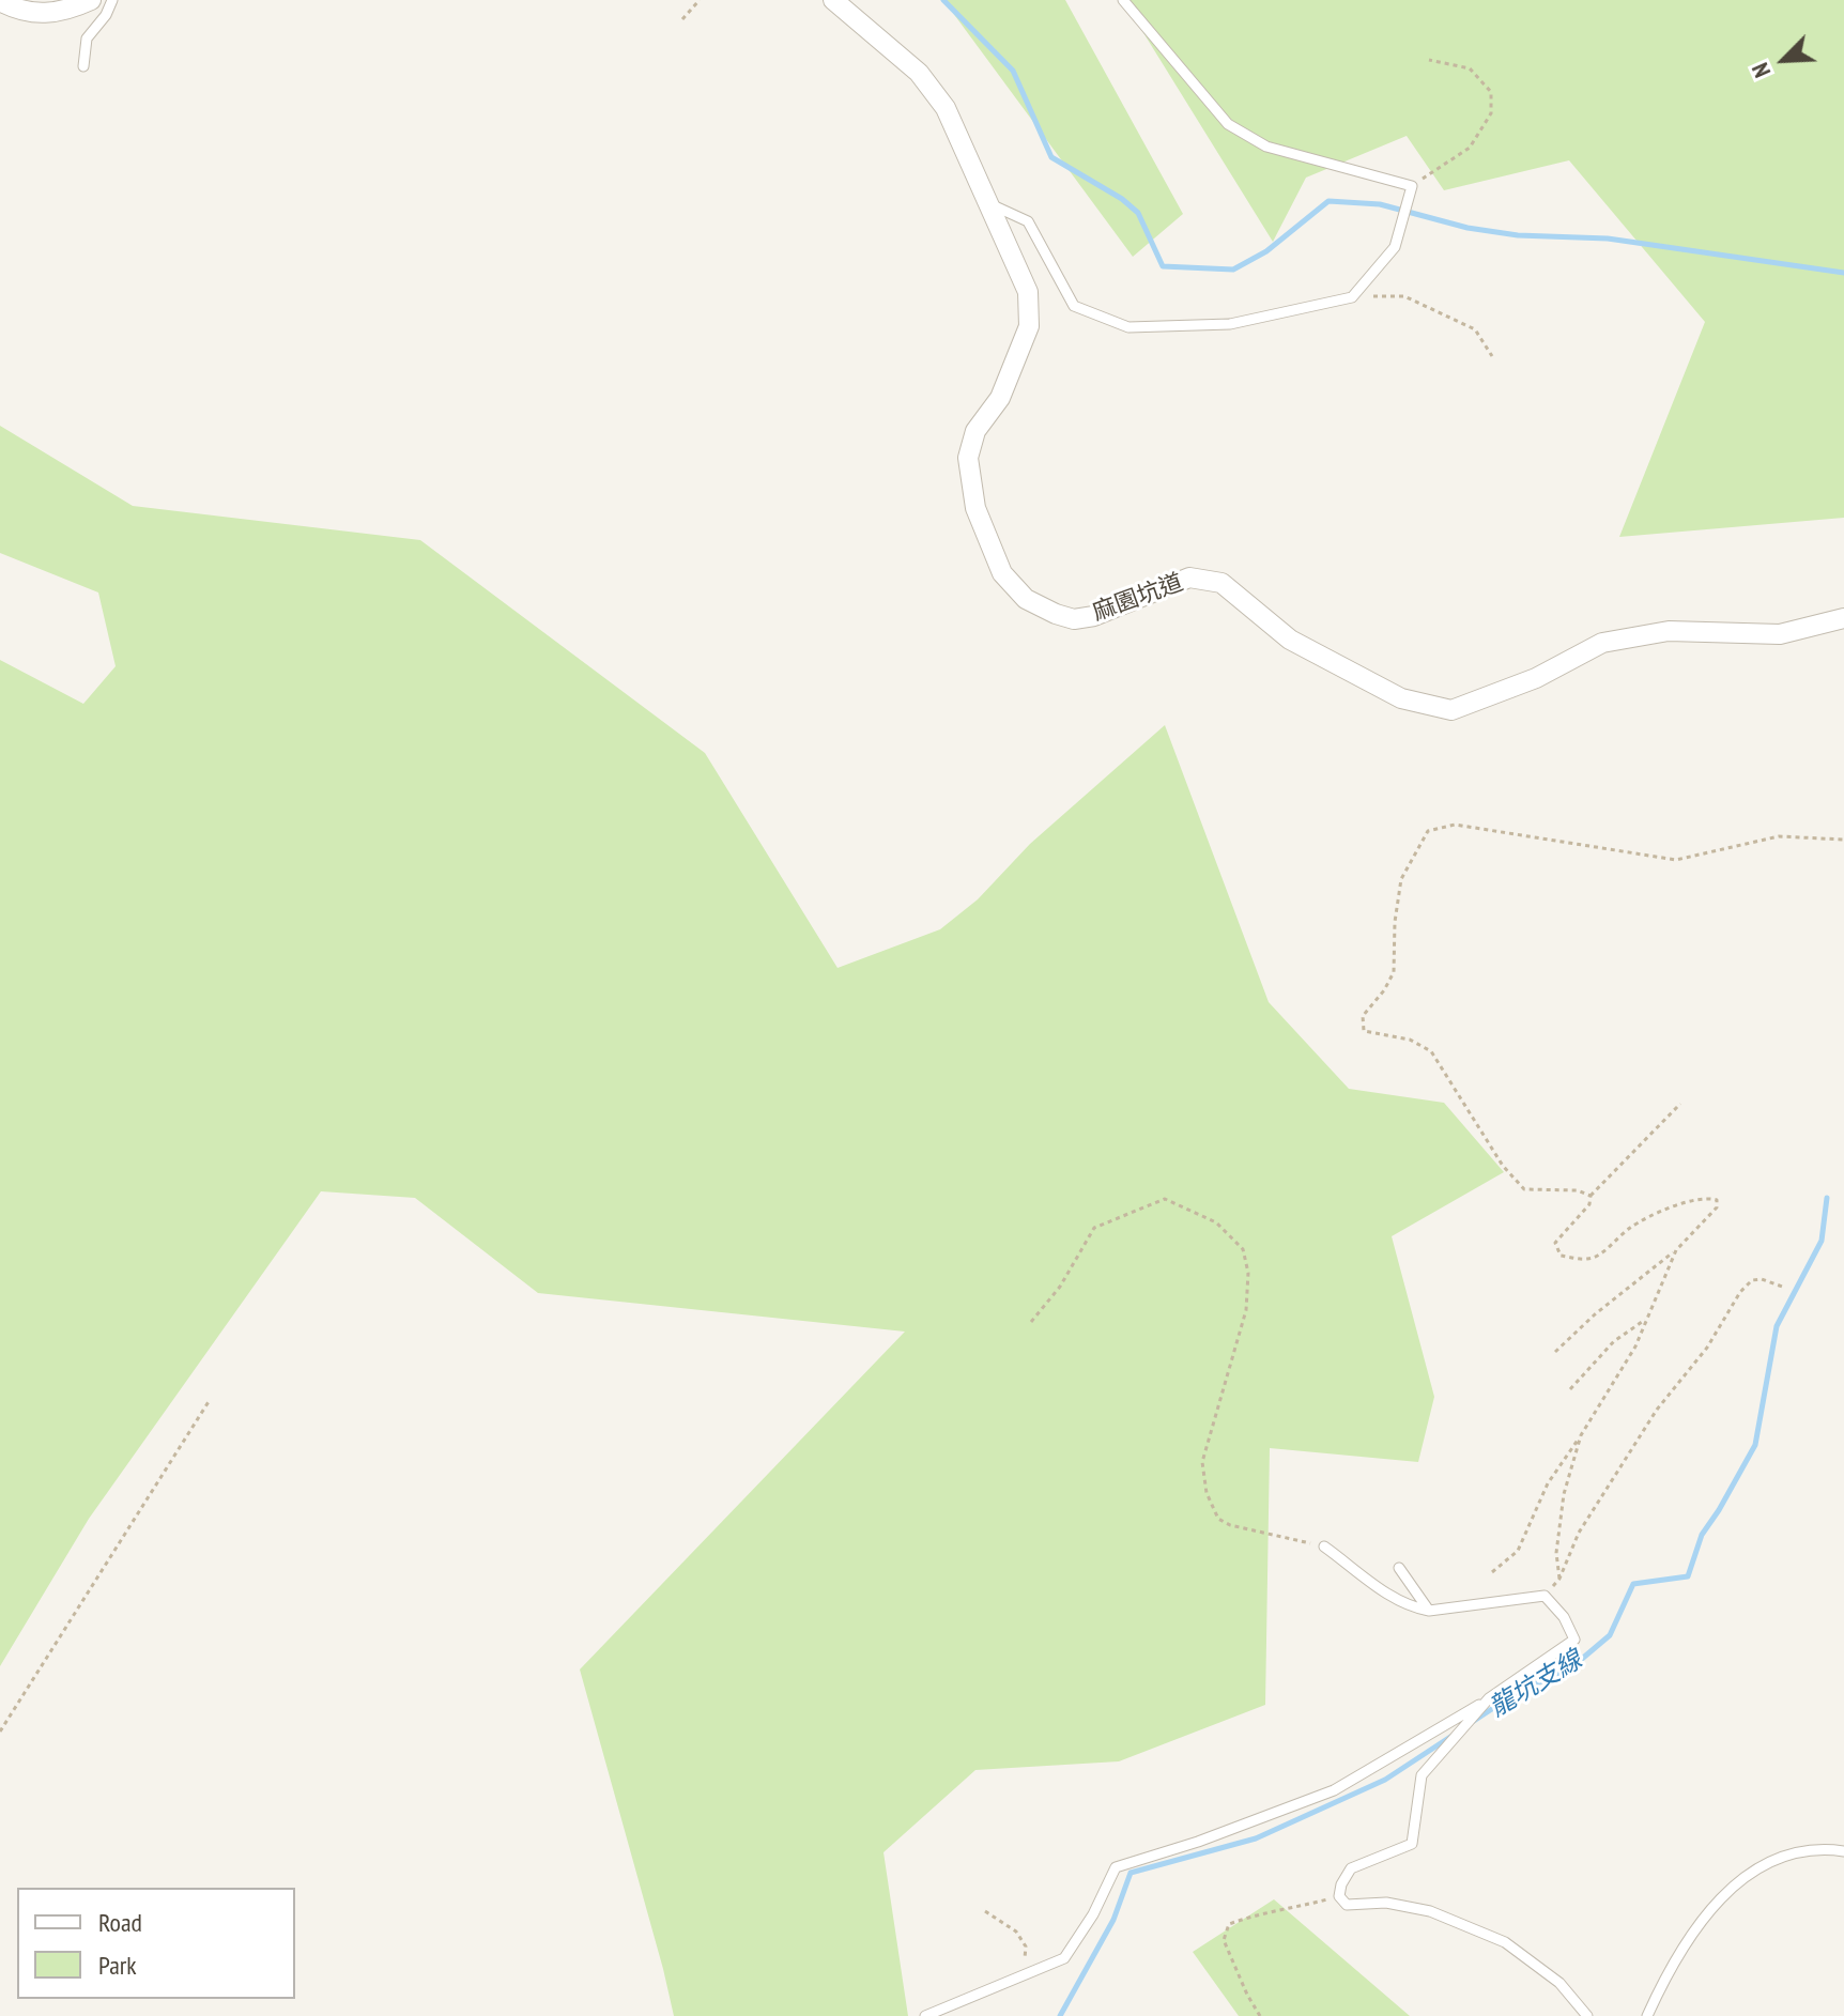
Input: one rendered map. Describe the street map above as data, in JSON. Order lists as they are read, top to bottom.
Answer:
{
  "streets": {
    "street": ["麻園坑道"]
  },
  "water": ["龍坑支線"],
  "legend": ["Road", "Park"],
  "north": "bottom left"
}
